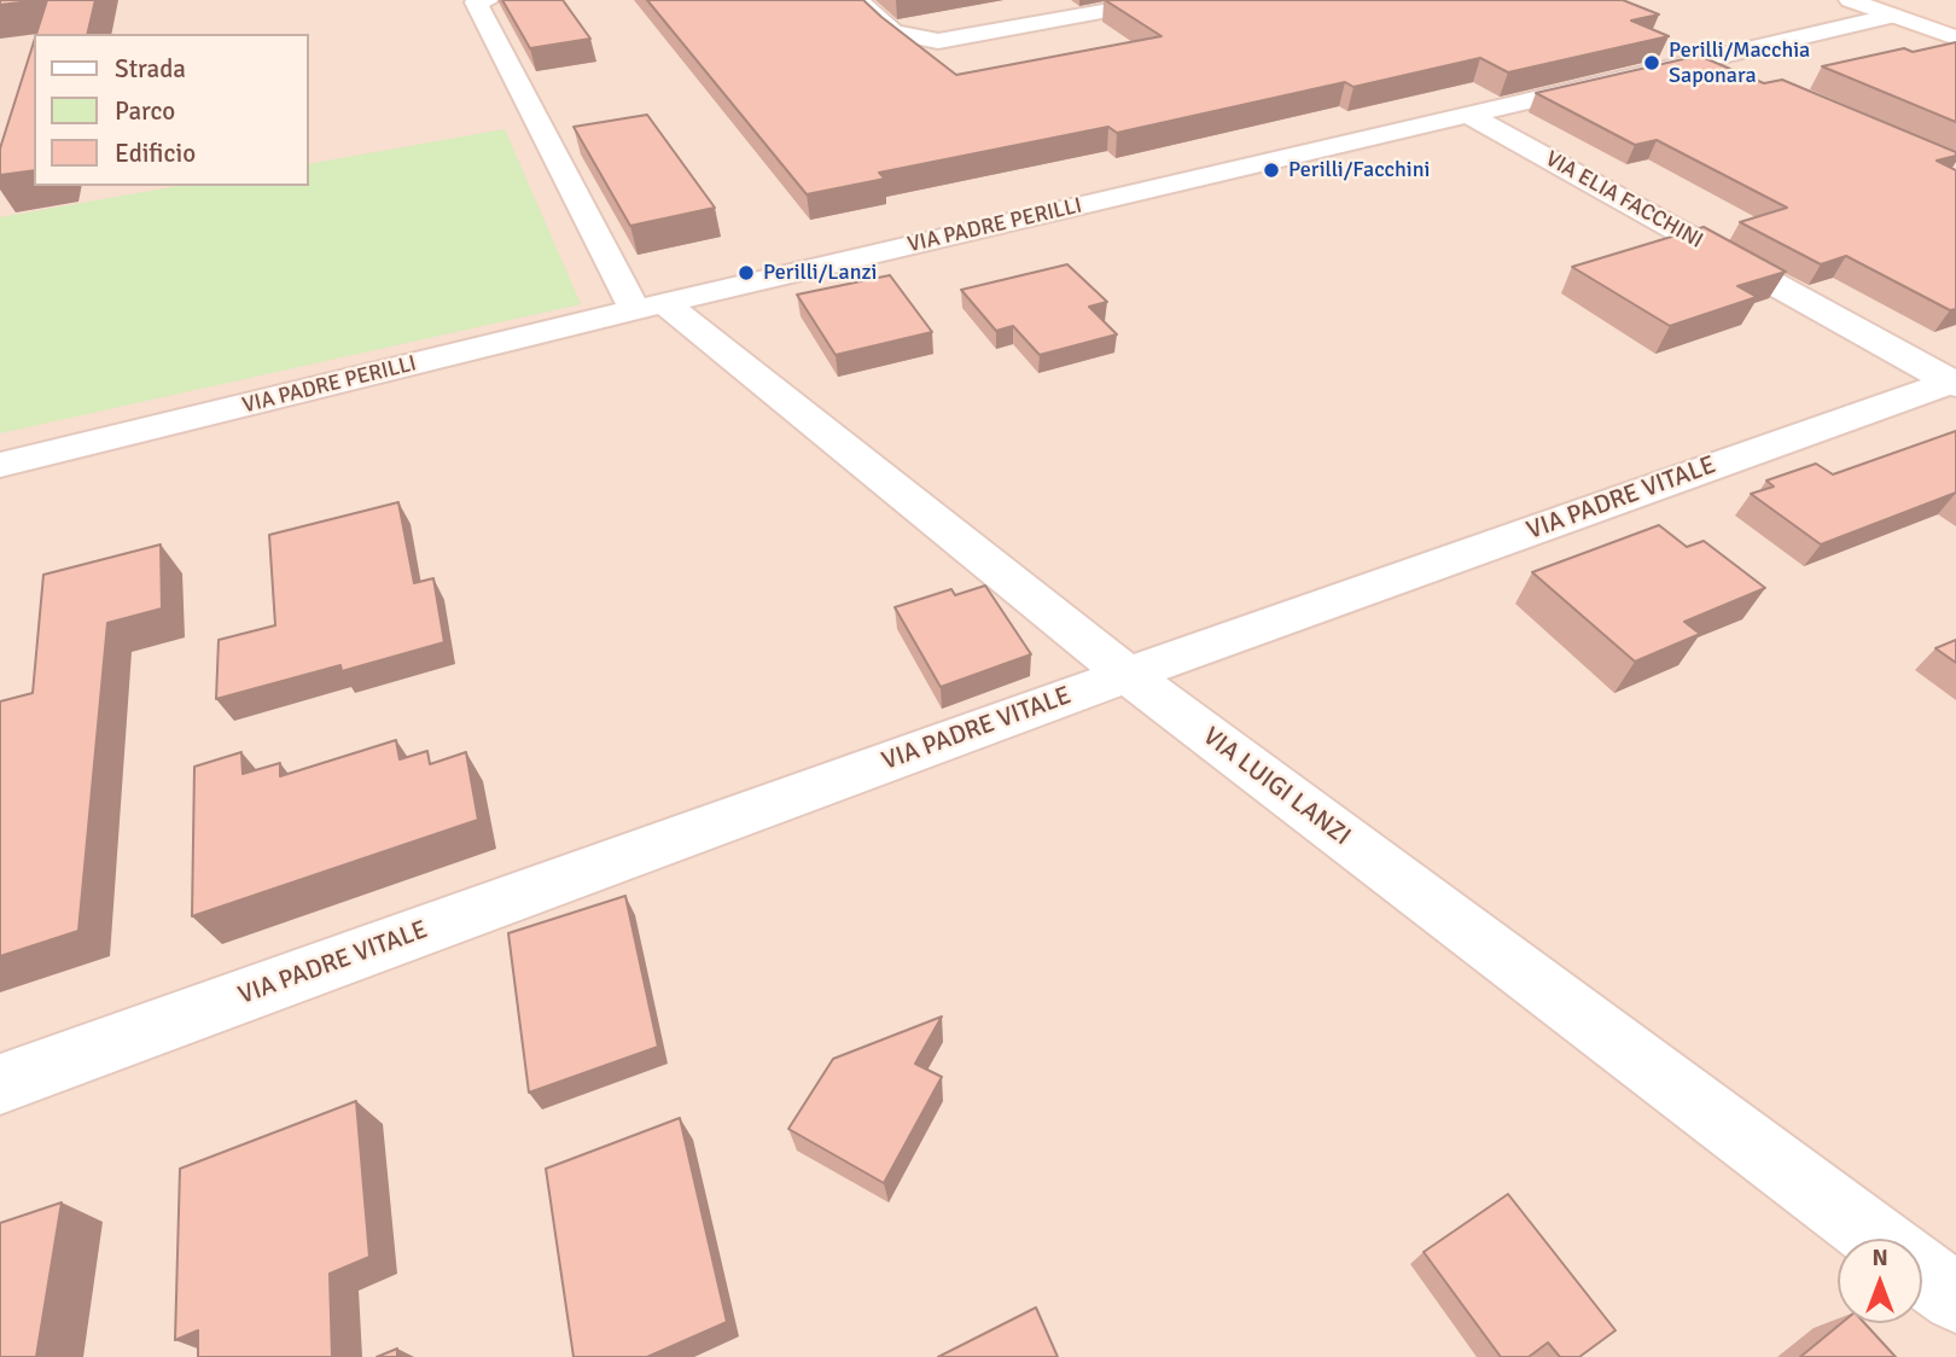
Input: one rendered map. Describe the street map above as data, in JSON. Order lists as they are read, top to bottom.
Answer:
{
  "streets": {
    "street": [
      "VIA ELIA FACCHINI",
      "VIA PADRE PERILLI",
      "VIA PADRE VITALE",
      "VIA LUIGI LANZI"
    ]
  },
  "crossings": [
    ["VIA ELIA FACCHINI", "VIA PADRE PERILLI"],
    ["VIA ELIA FACCHINI", "VIA PADRE VITALE"],
    ["VIA PADRE PERILLI", "VIA LUIGI LANZI"],
    ["VIA PADRE VITALE", "VIA LUIGI LANZI"]
  ],
  "places": ["Perilli/Macchia Saponara", "Perilli/Facchini", "Perilli/Lanzi"],
  "legend": ["Strada", "Parco", "Edificio"],
  "north": "top"
}
